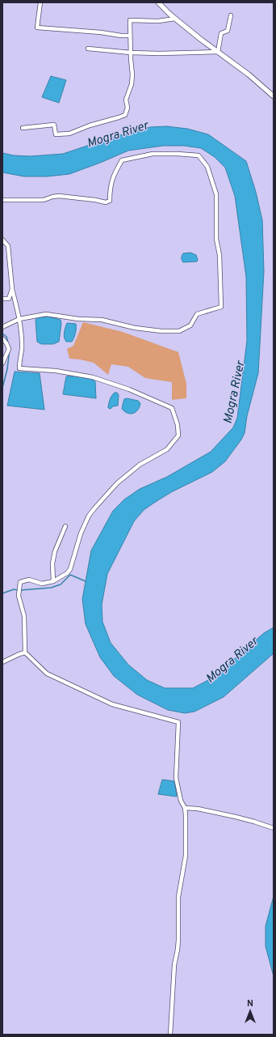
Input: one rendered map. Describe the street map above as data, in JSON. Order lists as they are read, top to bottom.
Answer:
{
  "water": ["Mogra River"],
  "north": "top"
}
